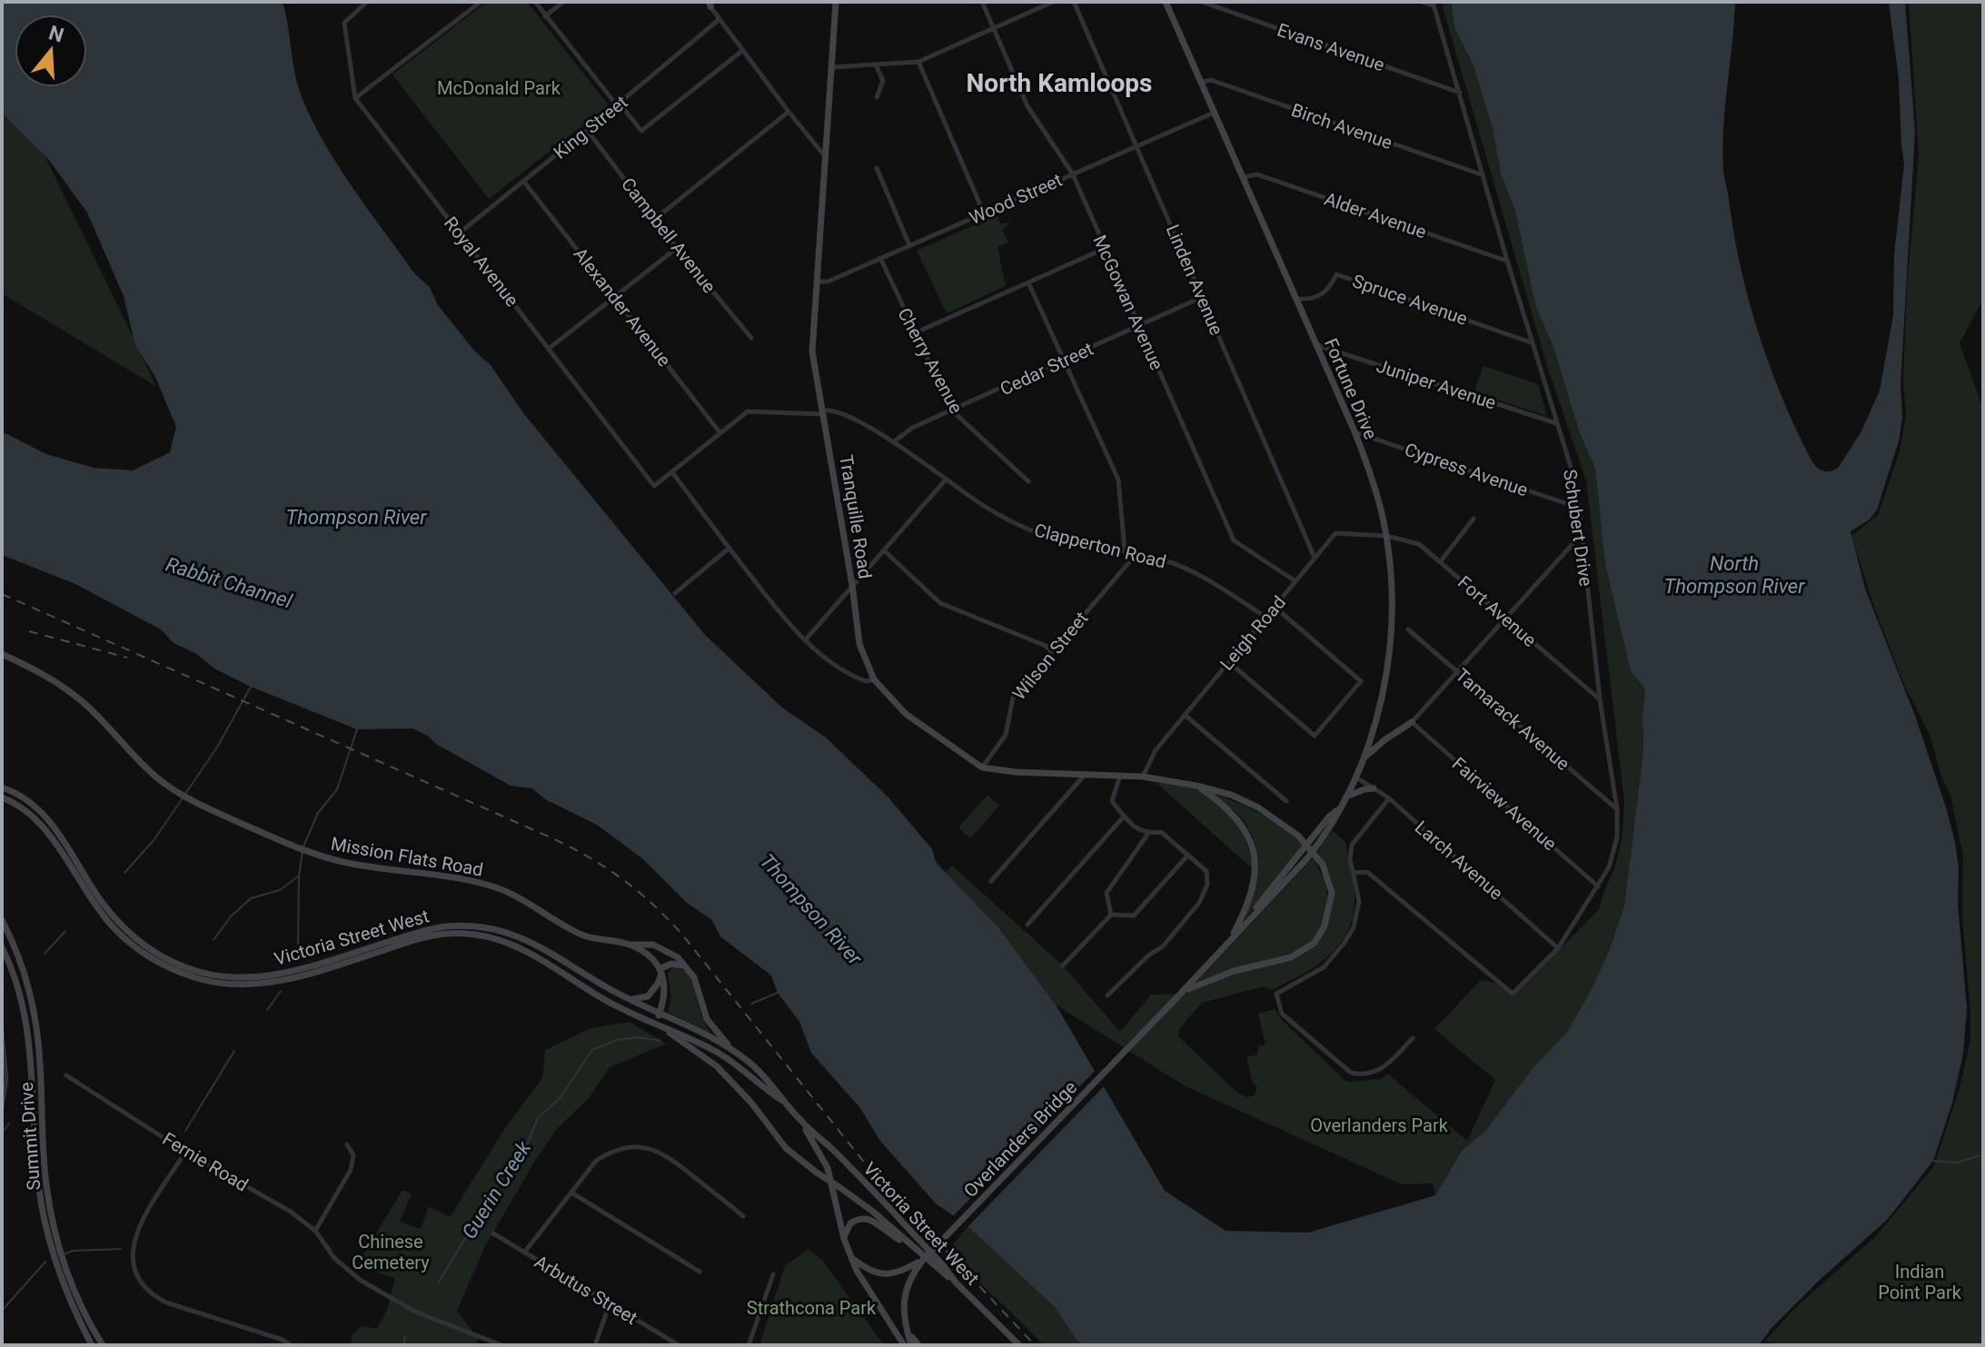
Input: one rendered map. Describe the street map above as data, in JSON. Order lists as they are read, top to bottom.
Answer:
{
  "streets": {
    "main road": [
      "Fortune Drive",
      "Tranquille Road",
      "Mission Flats Road",
      "Victoria Street West",
      "Summit Drive",
      "Overlanders Bridge"
    ],
    "street": [
      "Evans Avenue",
      "Birch Avenue",
      "King Street",
      "Wood Street",
      "Alder Avenue",
      "Campbell Avenue",
      "Royal Avenue",
      "Linden Avenue",
      "Spruce Avenue",
      "McGowan Avenue",
      "Alexander Avenue",
      "Cherry Avenue",
      "Cedar Street",
      "Juniper Avenue",
      "Cypress Avenue",
      "Schubert Drive",
      "Clapperton Road",
      "Fort Avenue",
      "Leigh Road",
      "Wilson Street",
      "Tamarack Avenue",
      "Fairview Avenue",
      "Larch Avenue",
      "Fernie Road",
      "Arbutus Street"
    ]
  },
  "crossings": [
    ["Evans Avenue", "Schubert Drive"],
    ["Birch Avenue", "Fortune Drive"],
    ["Birch Avenue", "Schubert Drive"],
    ["King Street", "Campbell Avenue"],
    ["King Street", "Royal Avenue"],
    ["King Street", "Alexander Avenue"],
    ["Wood Street", "Linden Avenue"],
    ["Wood Street", "McGowan Avenue"],
    ["Wood Street", "Cherry Avenue"],
    ["Wood Street", "Fortune Drive"],
    ["Wood Street", "Tranquille Road"],
    ["Alder Avenue", "Fortune Drive"],
    ["Alder Avenue", "Schubert Drive"],
    ["Royal Avenue", "Clapperton Road"],
    ["Linden Avenue", "Cedar Street"],
    ["Linden Avenue", "Leigh Road"],
    ["Spruce Avenue", "Fortune Drive"],
    ["Spruce Avenue", "Schubert Drive"],
    ["McGowan Avenue", "Cedar Street"],
    ["McGowan Avenue", "Leigh Road"],
    ["Alexander Avenue", "Clapperton Road"],
    ["Cherry Avenue", "Cedar Street"],
    ["Cedar Street", "Clapperton Road"],
    ["Juniper Avenue", "Fortune Drive"],
    ["Juniper Avenue", "Schubert Drive"],
    ["Fortune Drive", "Cypress Avenue"],
    ["Fortune Drive", "Tranquille Road"],
    ["Fortune Drive", "Fort Avenue"],
    ["Fortune Drive", "Leigh Road"],
    ["Fortune Drive", "Larch Avenue"],
    ["Fortune Drive", "Overlanders Bridge"],
    ["Cypress Avenue", "Schubert Drive"],
    ["Tranquille Road", "Clapperton Road"],
    ["Tranquille Road", "Leigh Road"],
    ["Tranquille Road", "Wilson Street"],
    ["Schubert Drive", "Fort Avenue"],
    ["Schubert Drive", "Tamarack Avenue"],
    ["Schubert Drive", "Fairview Avenue"],
    ["Schubert Drive", "Larch Avenue"],
    ["Clapperton Road", "Leigh Road"],
    ["Clapperton Road", "Wilson Street"],
    ["Fort Avenue", "Leigh Road"]
  ],
  "districts": ["North Kamloops"],
  "water": [
    "Thompson River",
    "North Thompson River",
    "Rabbit Channel",
    "Guerin Creek"
  ],
  "parks": [
    "McDonald Park",
    "Overlanders Park",
    "Chinese Cemetery",
    "Indian Point Park",
    "Strathcona Park"
  ],
  "north": "top"
}
